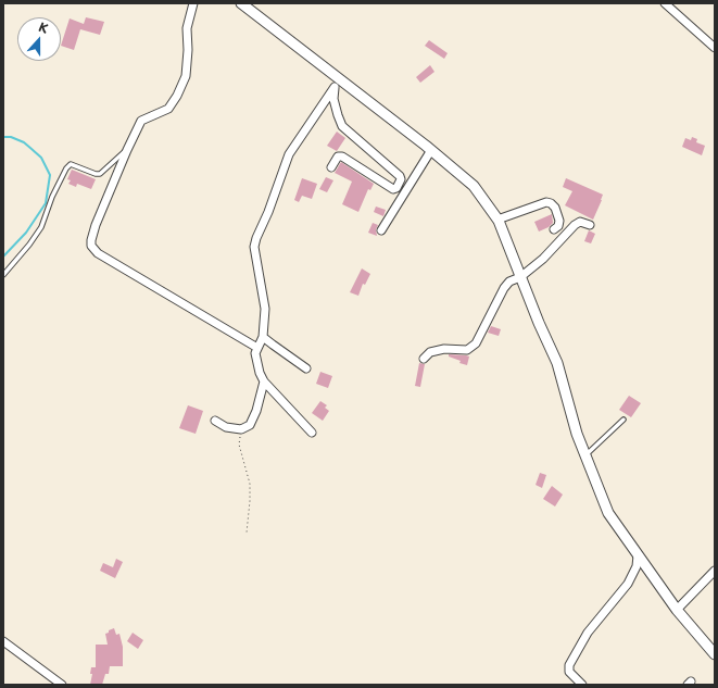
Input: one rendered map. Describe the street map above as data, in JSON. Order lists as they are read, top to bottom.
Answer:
{
  "north": "top"
}
